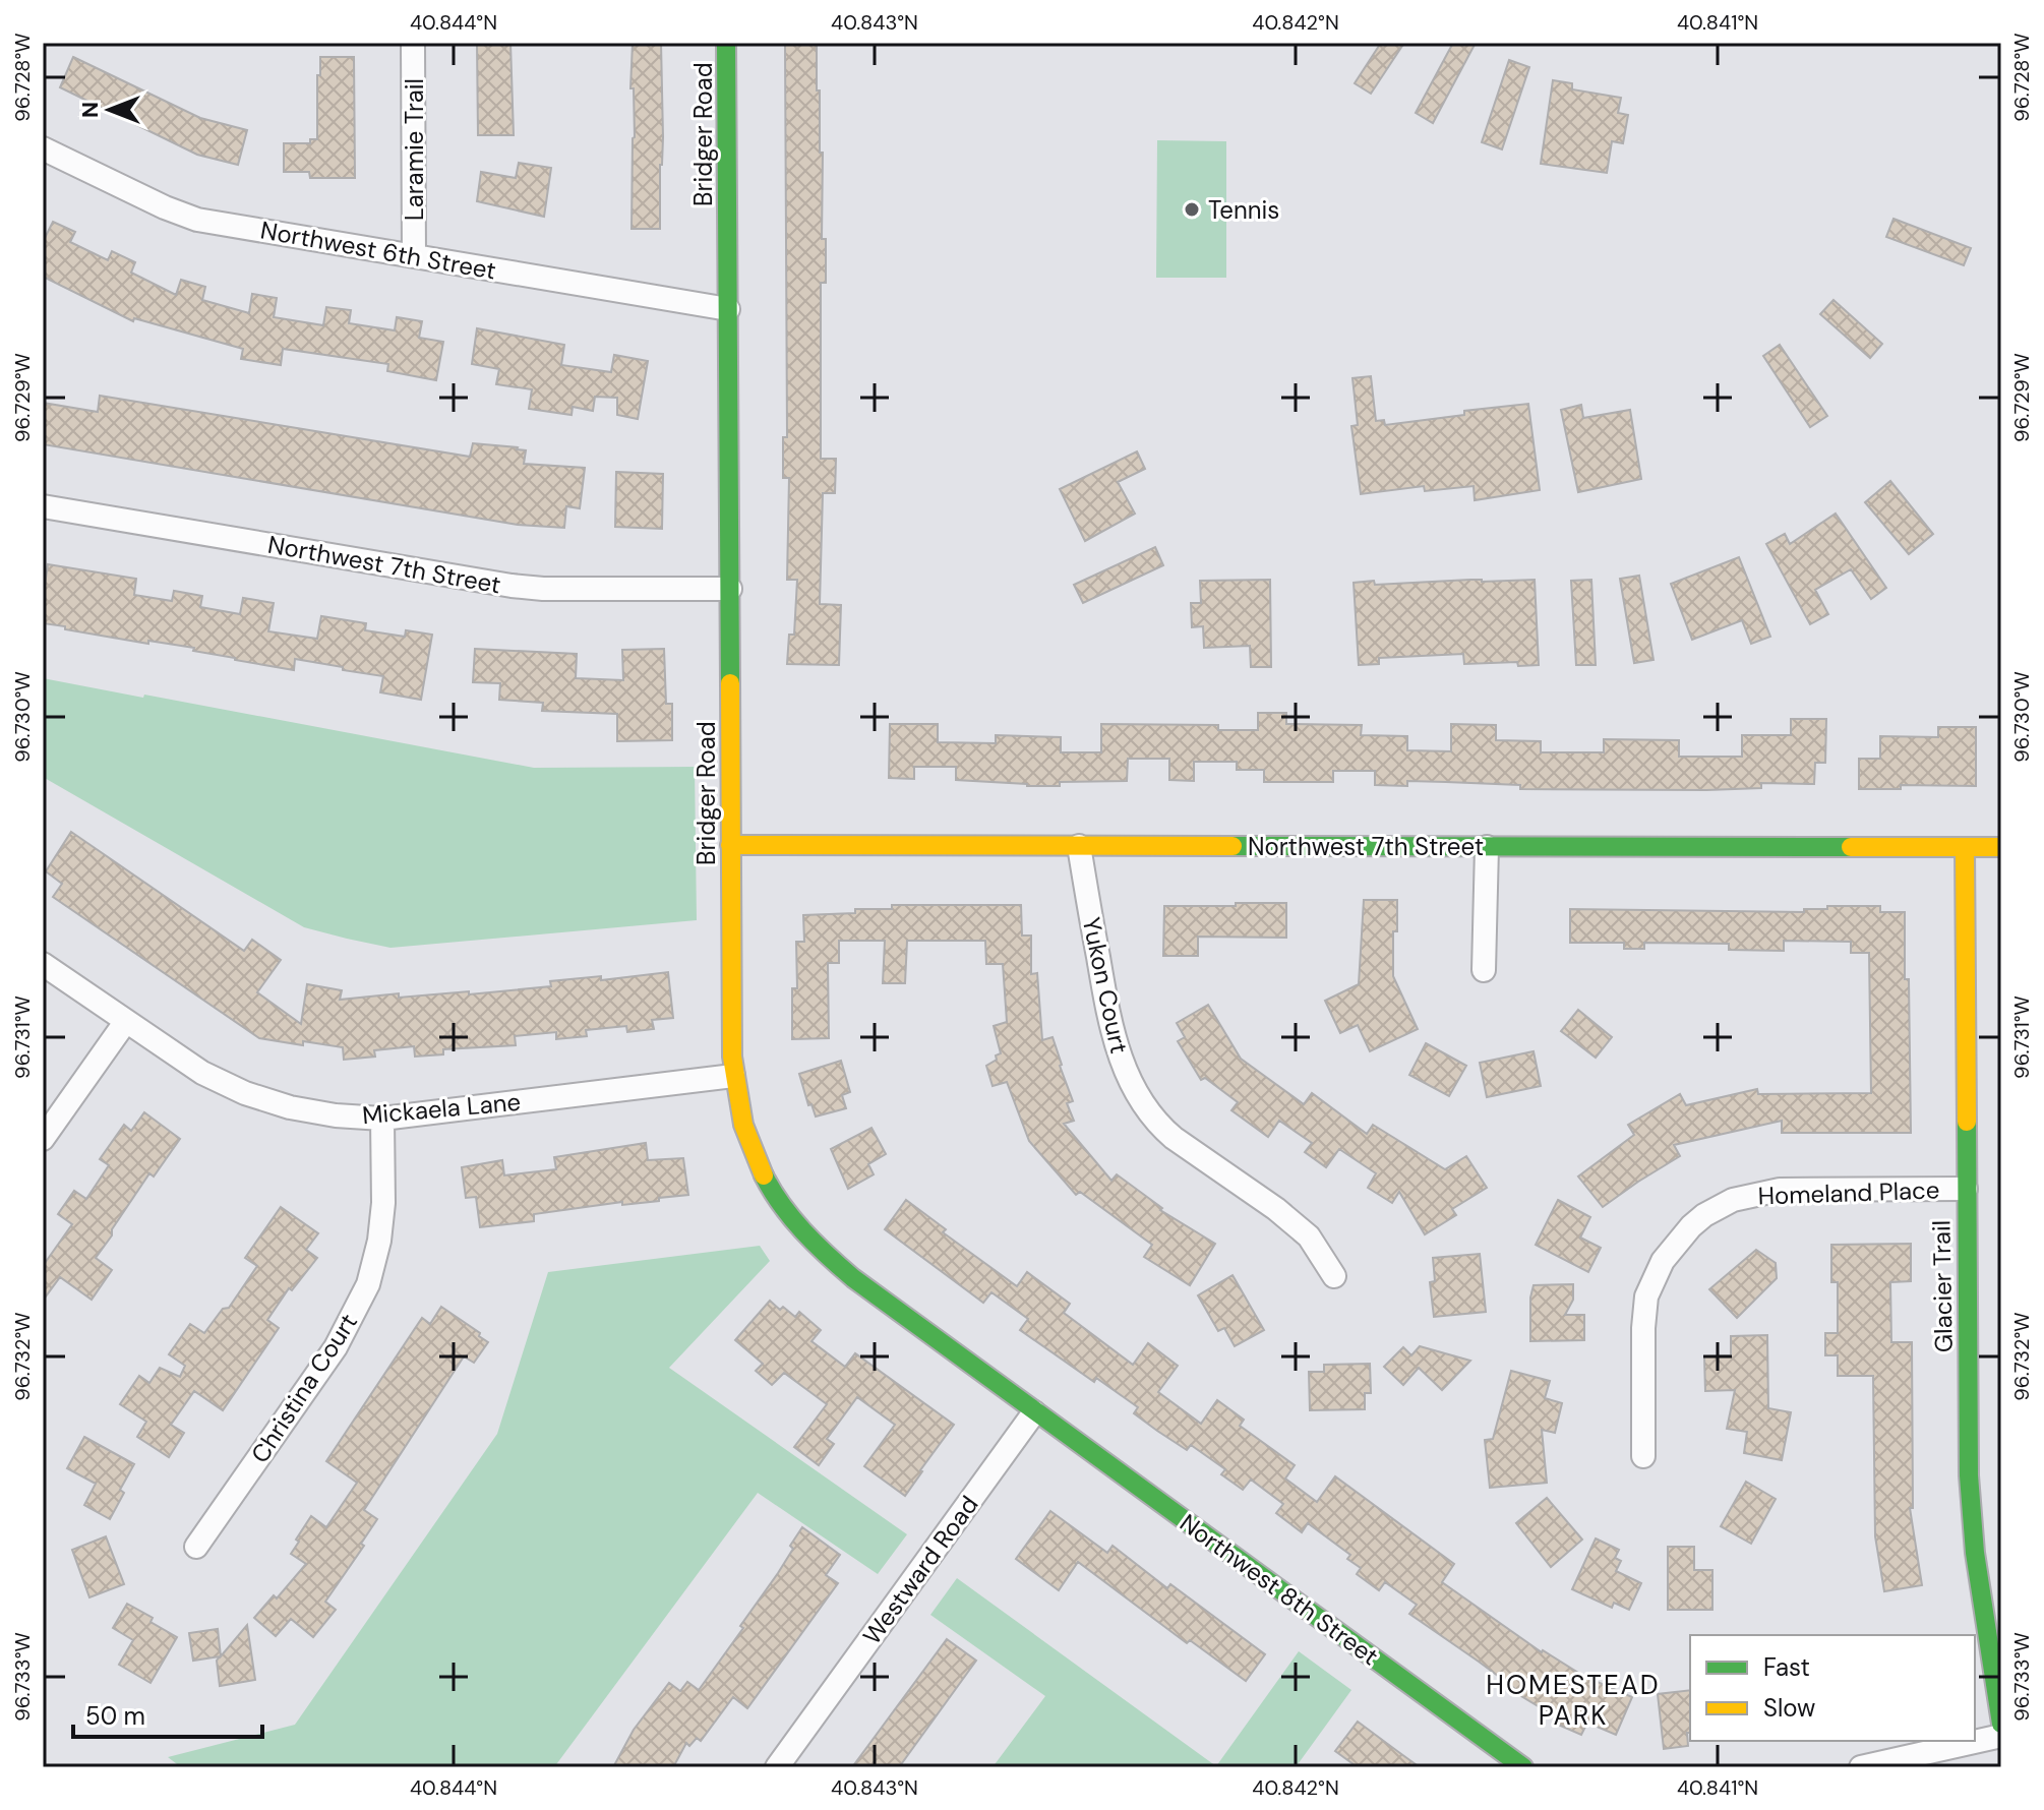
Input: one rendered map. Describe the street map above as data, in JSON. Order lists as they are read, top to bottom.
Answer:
{
  "streets": {
    "street": [
      "Bridger Road",
      "Laramie Trail",
      "Northwest 6th Street",
      "Northwest 7th Street",
      "Yukon Court",
      "Mickaela Lane",
      "Homeland Place",
      "Glacier Trail",
      "Christina Court",
      "Westward Road",
      "Northwest 8th Street"
    ]
  },
  "crossings": [
    ["Bridger Road", "Northwest 6th Street"],
    ["Bridger Road", "Northwest 7th Street"],
    ["Bridger Road", "Mickaela Lane"],
    ["Bridger Road", "Westward Road"],
    ["Bridger Road", "Northwest 8th Street"],
    ["Laramie Trail", "Northwest 6th Street"],
    ["Northwest 7th Street", "Yukon Court"],
    ["Northwest 7th Street", "Glacier Trail"],
    ["Mickaela Lane", "Christina Court"],
    ["Homeland Place", "Glacier Trail"],
    ["Westward Road", "Northwest 8th Street"]
  ],
  "districts": ["HOMESTEAD PARK"],
  "places": ["Tennis"],
  "legend": ["Fast", "Slow"],
  "scale_bar": "50 m",
  "north": "left",
  "coordinates": [
    "40.844°N",
    "40.843°N",
    "40.842°N",
    "40.841°N",
    "96.728°W",
    "96.729°W",
    "96.730°W",
    "96.731°W",
    "96.732°W",
    "96.733°W"
  ]
}
